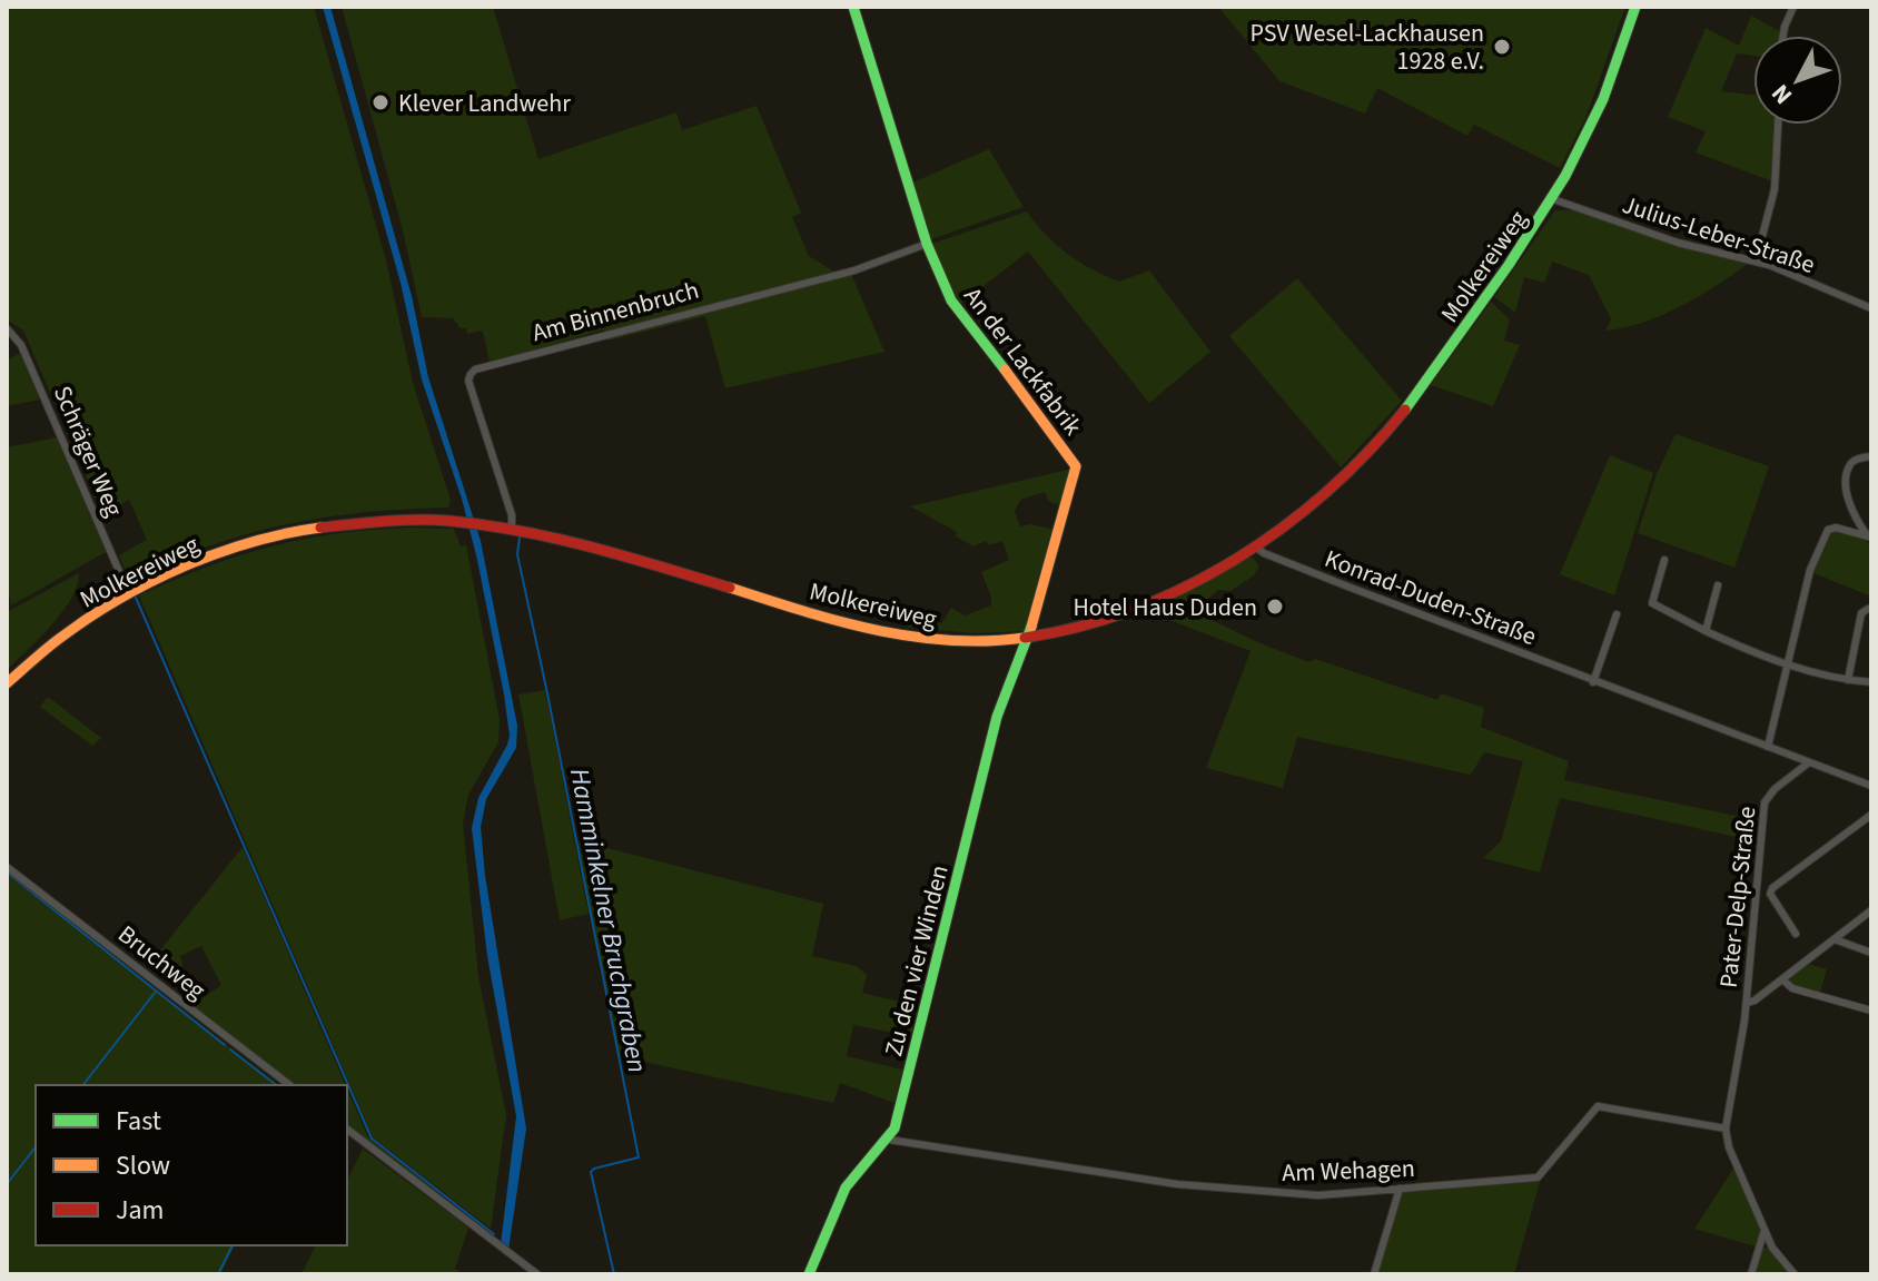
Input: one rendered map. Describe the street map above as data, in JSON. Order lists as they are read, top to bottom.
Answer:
{
  "streets": {
    "main road": ["Molkereiweg", "An der Lackfabrik", "Zu den vier Winden"],
    "street": [
      "Julius-Leber-Straße",
      "Am Binnenbruch",
      "Schräger Weg",
      "Konrad-Duden-Straße",
      "Pater-Delp-Straße",
      "Bruchweg",
      "Am Wehagen"
    ]
  },
  "crossings": [
    ["Julius-Leber-Straße", "Molkereiweg"],
    ["Molkereiweg", "Am Binnenbruch"],
    ["Molkereiweg", "An der Lackfabrik"],
    ["Molkereiweg", "Schräger Weg"],
    ["Molkereiweg", "Konrad-Duden-Straße"],
    ["Molkereiweg", "Zu den vier Winden"],
    ["Am Binnenbruch", "An der Lackfabrik"],
    ["An der Lackfabrik", "Zu den vier Winden"],
    ["Konrad-Duden-Straße", "Pater-Delp-Straße"],
    ["Pater-Delp-Straße", "Am Wehagen"],
    ["Zu den vier Winden", "Am Wehagen"]
  ],
  "water": ["Hamminkelner Bruchgraben"],
  "places": ["PSV Wesel-Lackhausen 1928 e.V.", "Klever Landwehr", "Hotel Haus Duden"],
  "legend": ["Fast", "Slow", "Jam"],
  "north": "bottom left"
}
